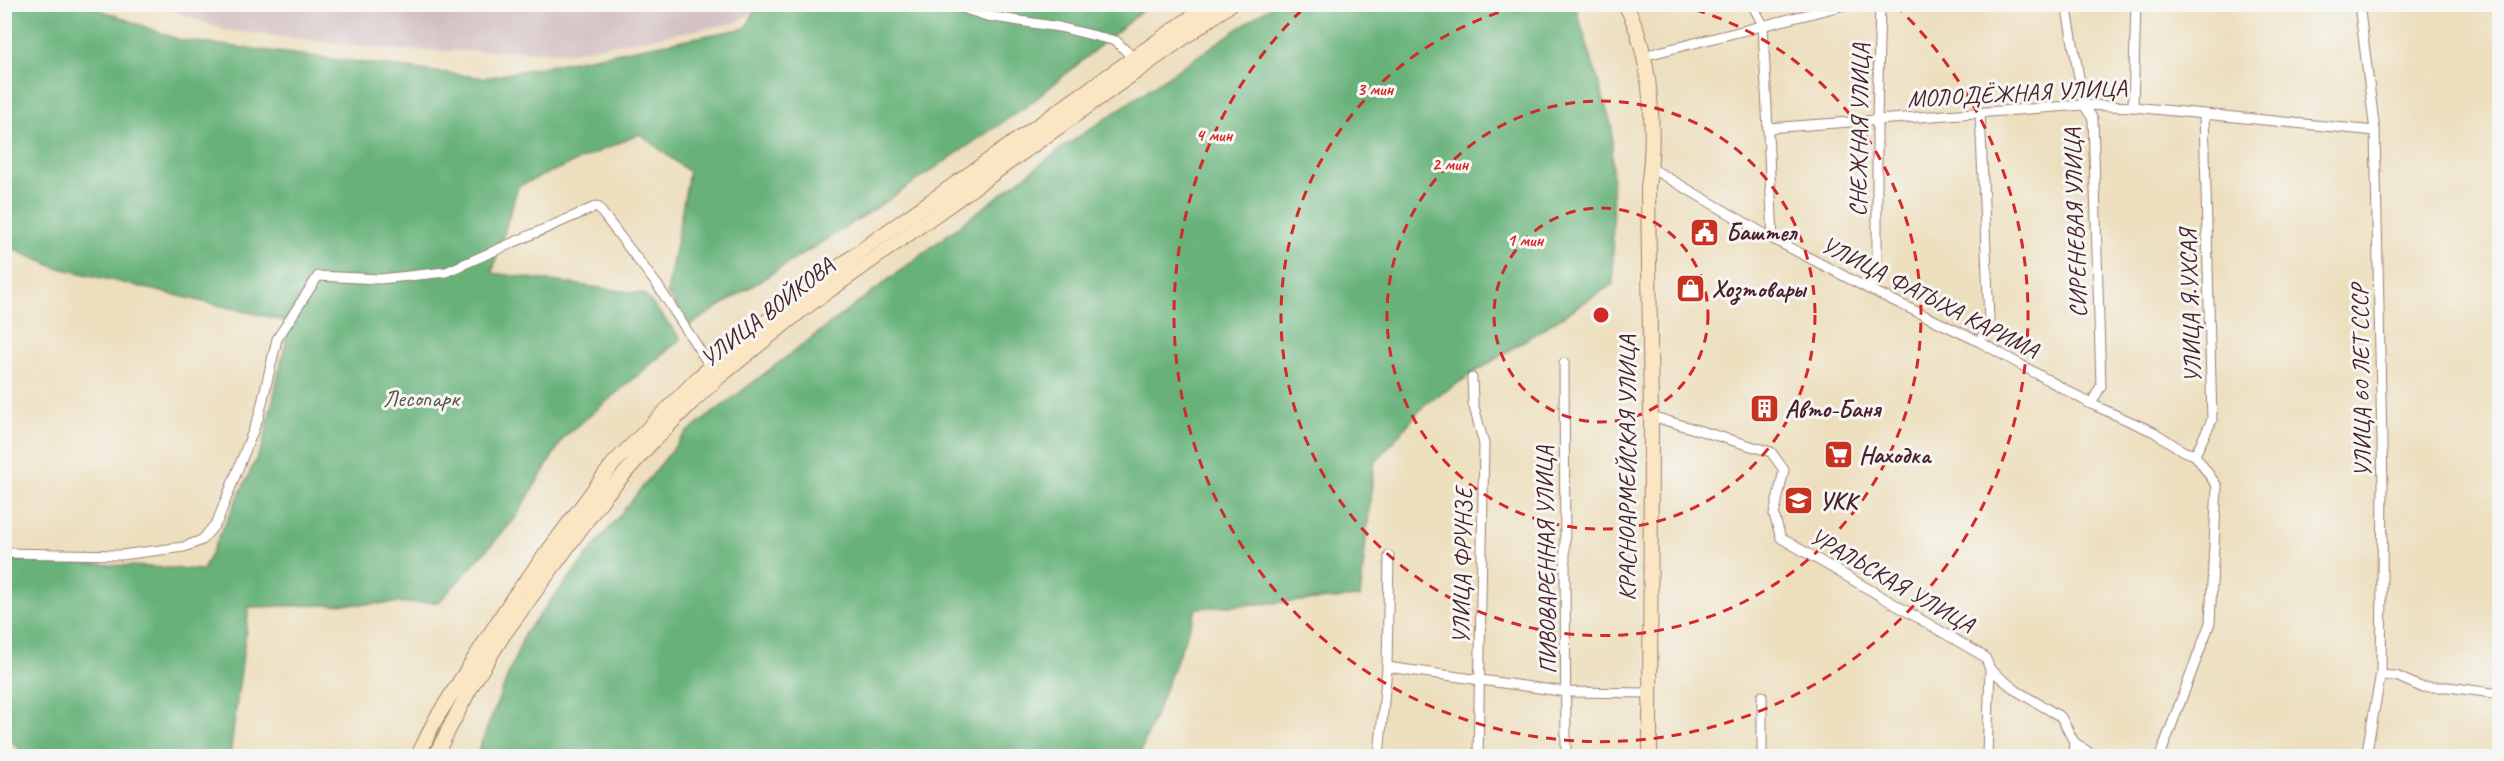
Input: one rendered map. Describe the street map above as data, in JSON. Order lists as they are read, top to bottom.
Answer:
{
  "streets": {
    "main road": ["УЛИЦА ВОЙКОВА", "КРАСНОАРМЕЙСКАЯ УЛИЦА"],
    "street": [
      "МОЛОДЁЖНАЯ УЛИЦА",
      "СНЕЖНАЯ УЛИЦА",
      "СИРЕНЕВАЯ УЛИЦА",
      "УЛИЦА ФАТЫХА КАРИМА",
      "УЛИЦА Я.УХСАЯ",
      "УЛИЦА 60 ЛЕТ СССР",
      "ПИВОВАРЕННАЯ УЛИЦА",
      "УЛИЦА ФРУНЗЕ",
      "УРАЛЬСКАЯ УЛИЦА"
    ]
  },
  "crossings": [
    ["МОЛОДЁЖНАЯ УЛИЦА", "СНЕЖНАЯ УЛИЦА"],
    ["МОЛОДЁЖНАЯ УЛИЦА", "СИРЕНЕВАЯ УЛИЦА"],
    ["МОЛОДЁЖНАЯ УЛИЦА", "УЛИЦА Я.УХСАЯ"],
    ["МОЛОДЁЖНАЯ УЛИЦА", "УЛИЦА 60 ЛЕТ СССР"],
    ["СНЕЖНАЯ УЛИЦА", "УЛИЦА ФАТЫХА КАРИМА"],
    ["СИРЕНЕВАЯ УЛИЦА", "УЛИЦА ФАТЫХА КАРИМА"],
    ["УЛИЦА ФАТЫХА КАРИМА", "УЛИЦА Я.УХСАЯ"],
    ["УЛИЦА ФАТЫХА КАРИМА", "КРАСНОАРМЕЙСКАЯ УЛИЦА"],
    ["КРАСНОАРМЕЙСКАЯ УЛИЦА", "УРАЛЬСКАЯ УЛИЦА"]
  ],
  "parks": ["Лесопарк"],
  "places": {
    "public building": ["Баштел"],
    "shop": ["Хозтовары"],
    "building": ["Авто-Баня"],
    "supermarket": ["Находка"],
    "school or university": ["УКК"]
  },
  "rings": [
    "3 мин",
    "4 мин",
    "2 мин",
    "1 мин"
  ]
}
